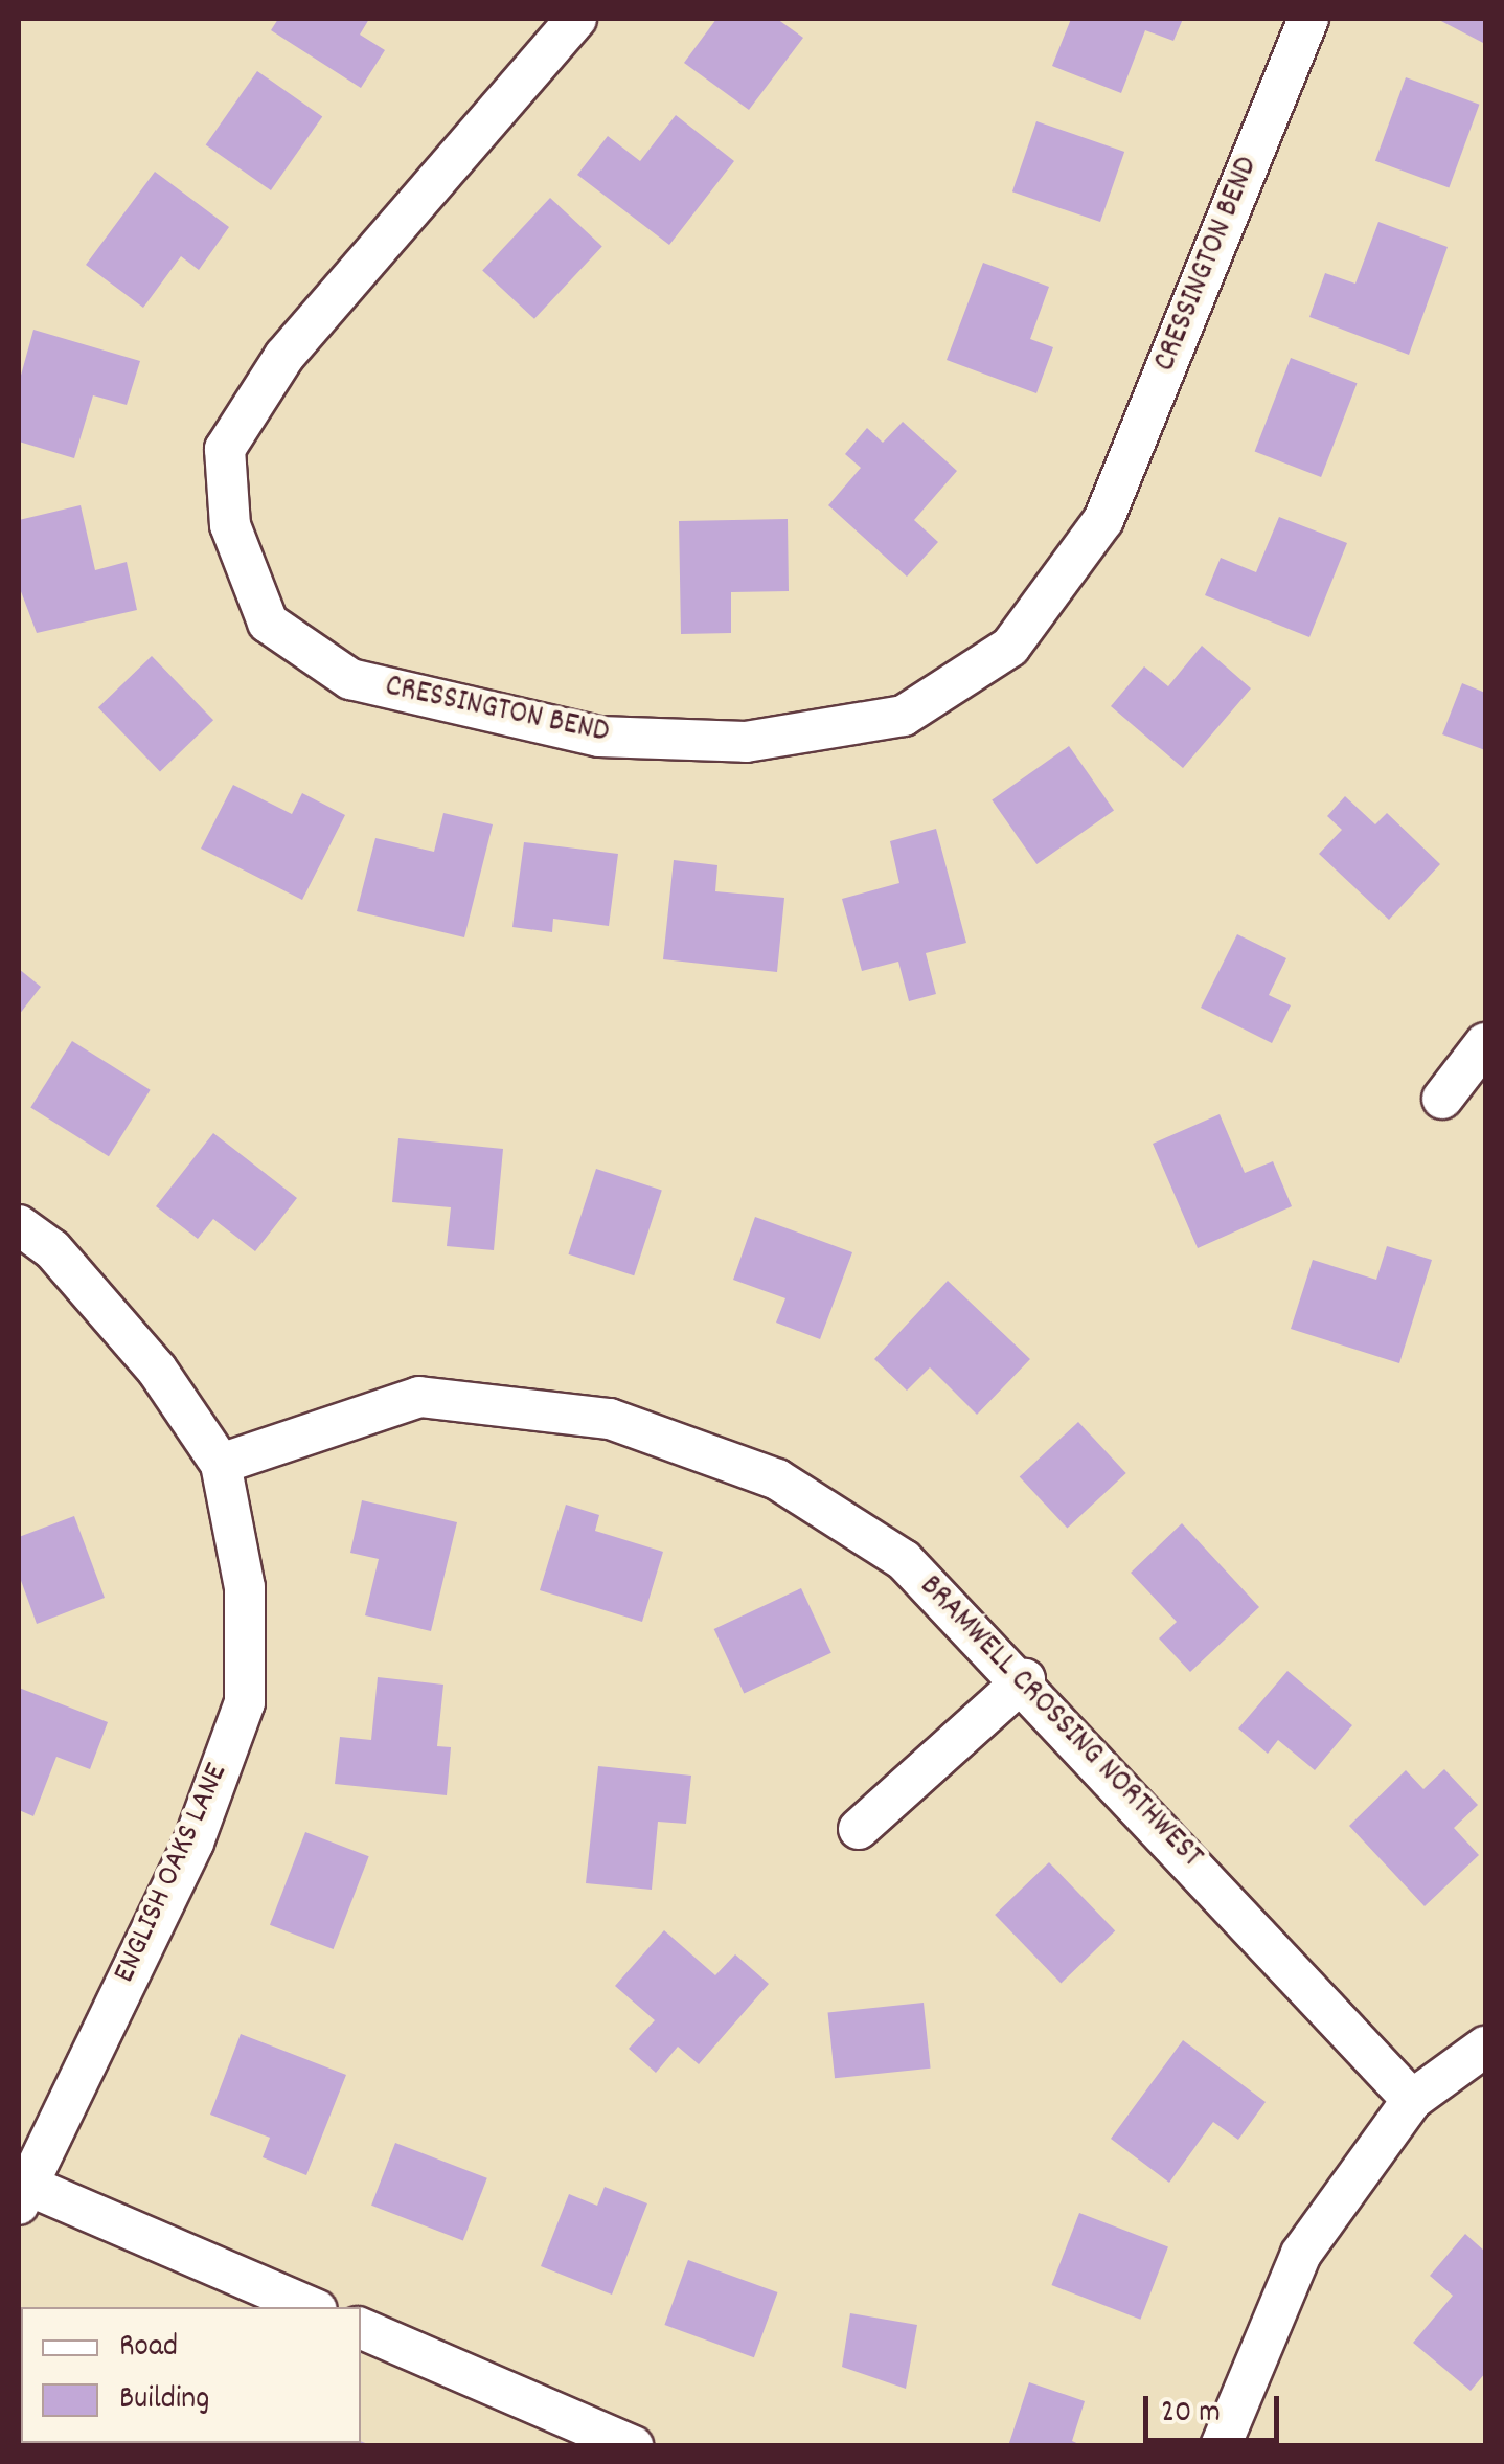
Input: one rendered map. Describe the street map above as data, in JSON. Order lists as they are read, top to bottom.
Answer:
{
  "streets": {
    "street": ["CRESSINGTON BEND", "BRAMWELL CROSSING NORTHWEST", "ENGLISH OAKS LANE"]
  },
  "crossings": [
    ["BRAMWELL CROSSING NORTHWEST", "ENGLISH OAKS LANE"]
  ],
  "legend": ["Road", "Building"],
  "scale_bar": "20 m"
}
